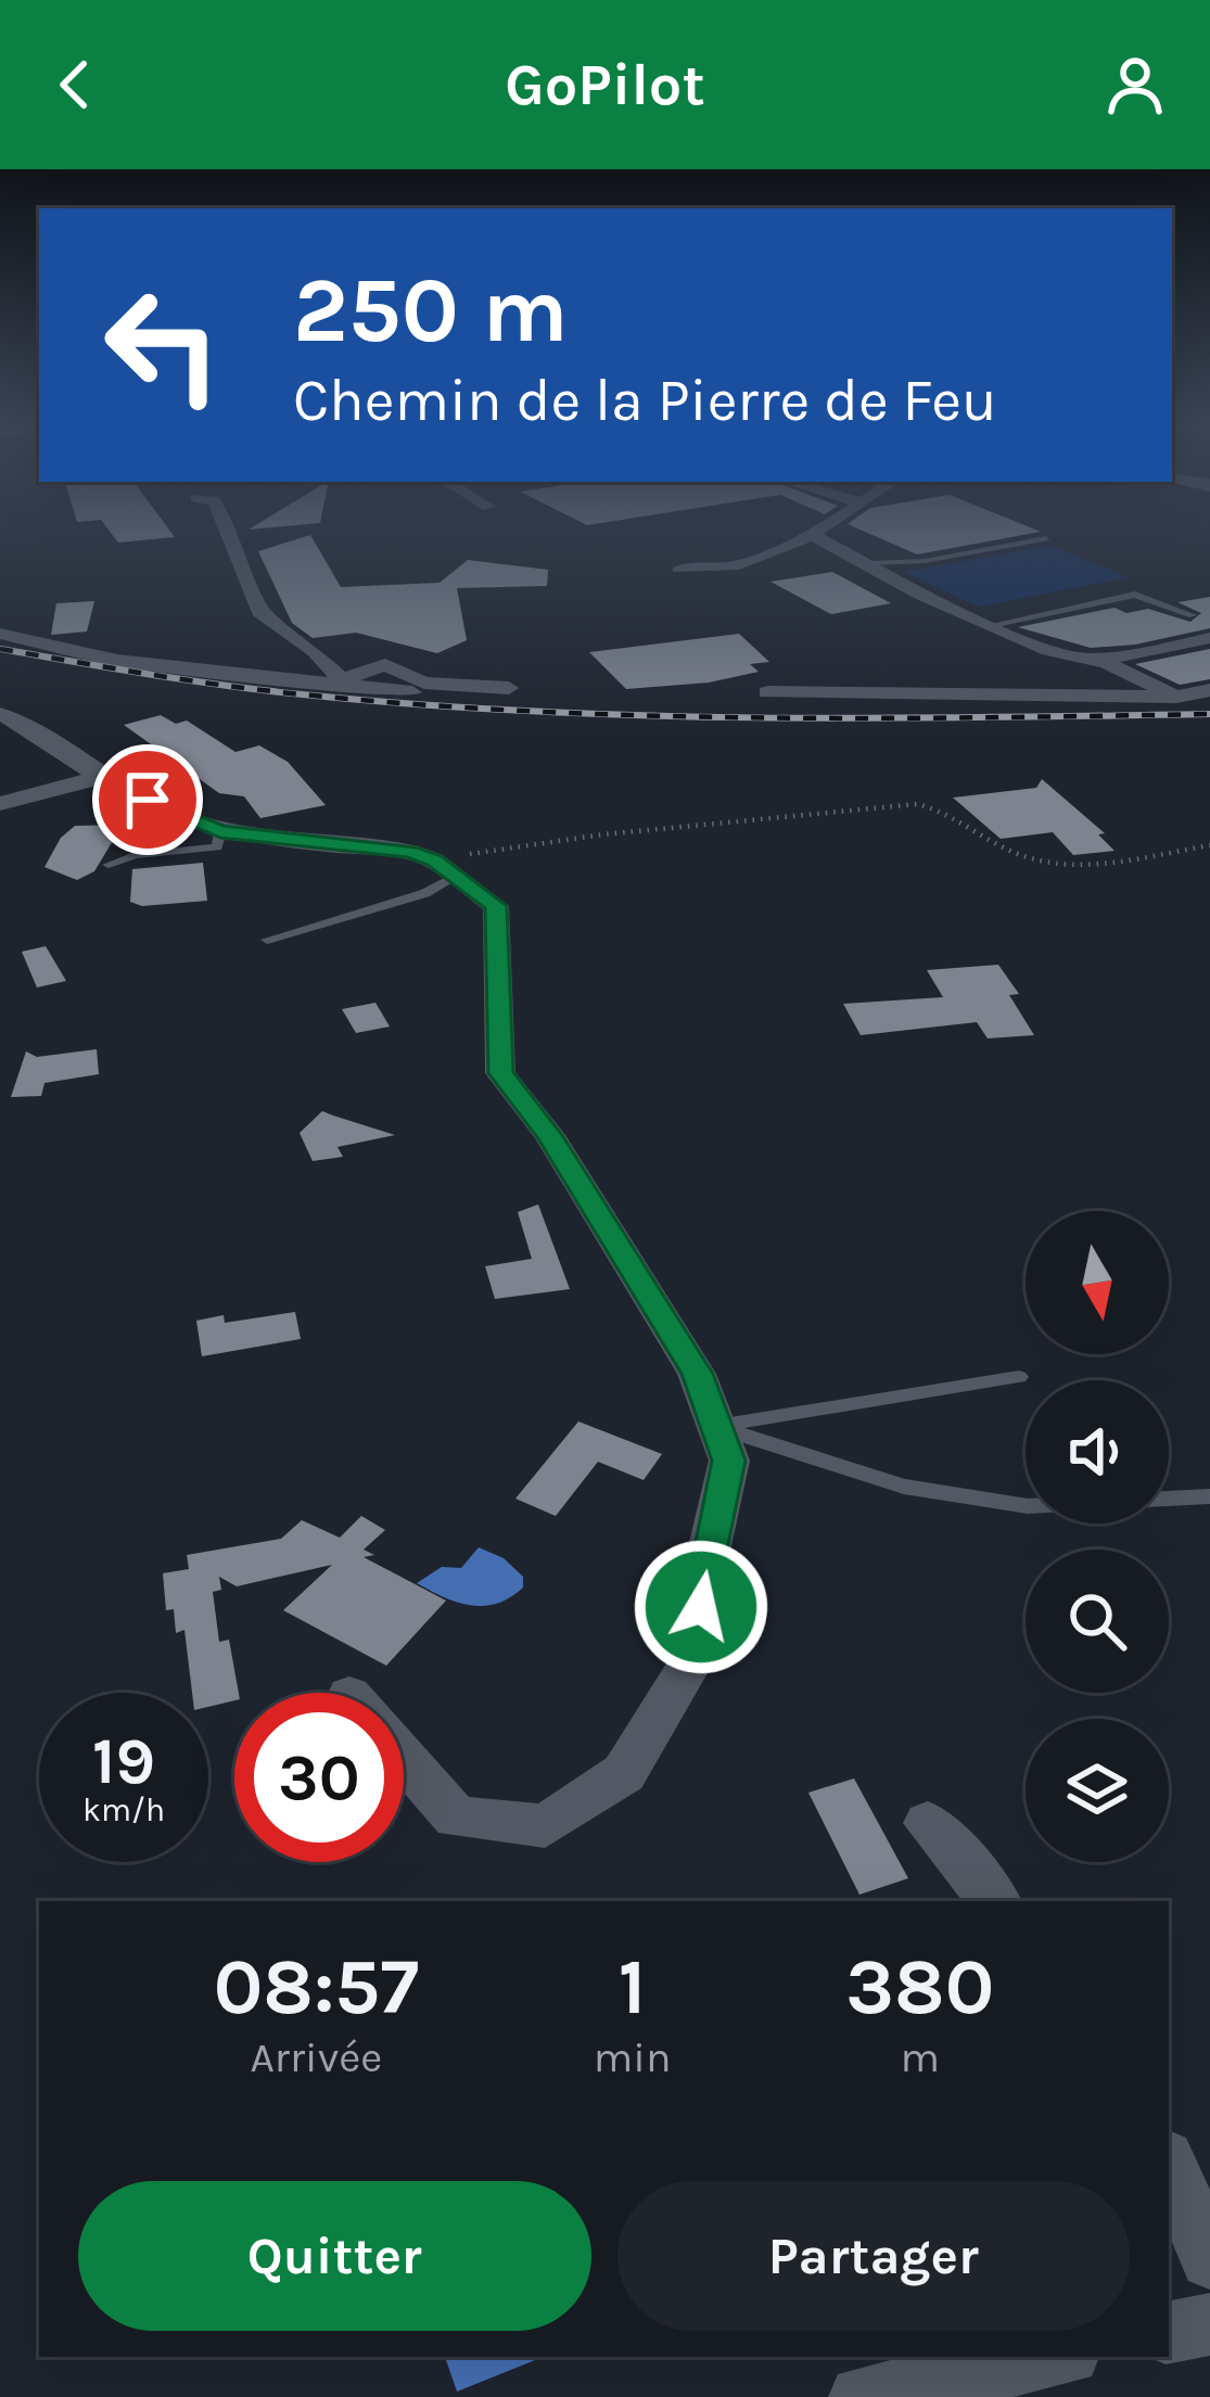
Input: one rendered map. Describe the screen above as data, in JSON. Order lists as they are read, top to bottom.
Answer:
{
  "north": "bottom",
  "page": {
    "header": "GoPilot",
    "turn": ["250 m", "Chemin de la Pierre de Feu"],
    "speed": "19 km/h",
    "limit": "30",
    "eta": [
      "08:57",
      "Arrivée",
      "1",
      "min",
      "380",
      "m"
    ],
    "buttons": ["Quitter", "Partager"]
  }
}
